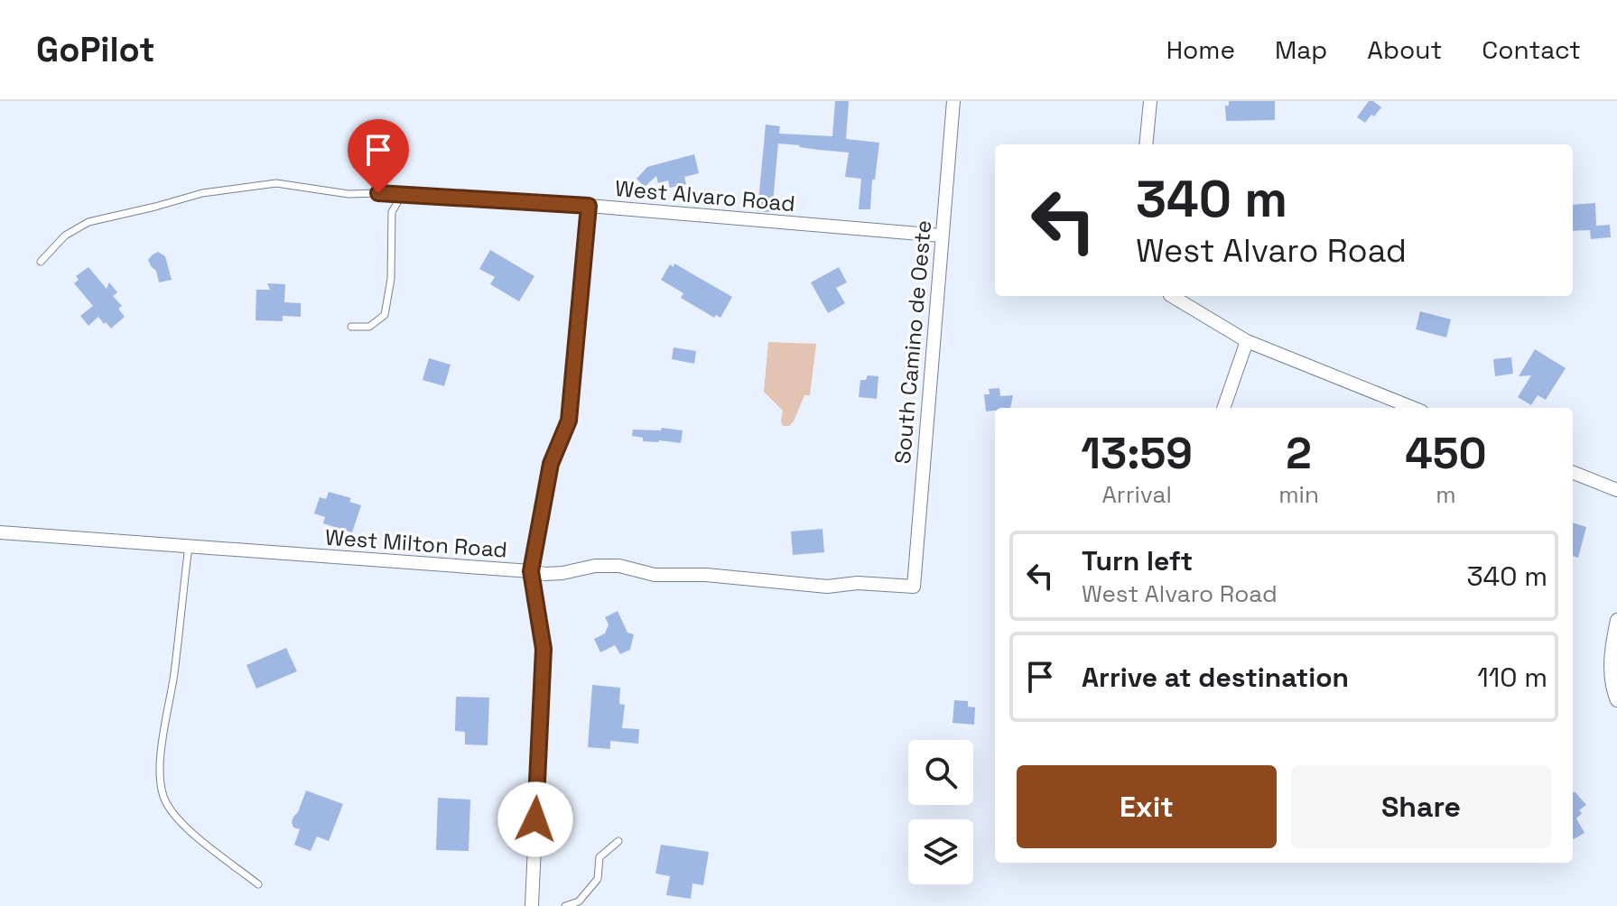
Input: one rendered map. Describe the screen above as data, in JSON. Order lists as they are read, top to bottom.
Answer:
{
  "streets": {
    "street": ["West Alvaro Road", "South Camino de Oeste", "West Milton Road"]
  },
  "crossings": [
    ["West Alvaro Road", "South Camino de Oeste"],
    ["South Camino de Oeste", "West Milton Road"]
  ],
  "page": {
    "header": "GoPilot",
    "nav": [
      "Home",
      "Map",
      "About",
      "Contact"
    ],
    "turn": ["340 m", "West Alvaro Road"],
    "eta": [
      "13:59",
      "Arrival",
      "2",
      "min",
      "450",
      "m"
    ],
    "list": [
      {
        "name": "Turn left",
        "note": "West Alvaro Road",
        "value": "340 m"
      },
      {
        "name": "Arrive at destination",
        "value": "110 m"
      }
    ],
    "buttons": ["Exit", "Share"]
  }
}
